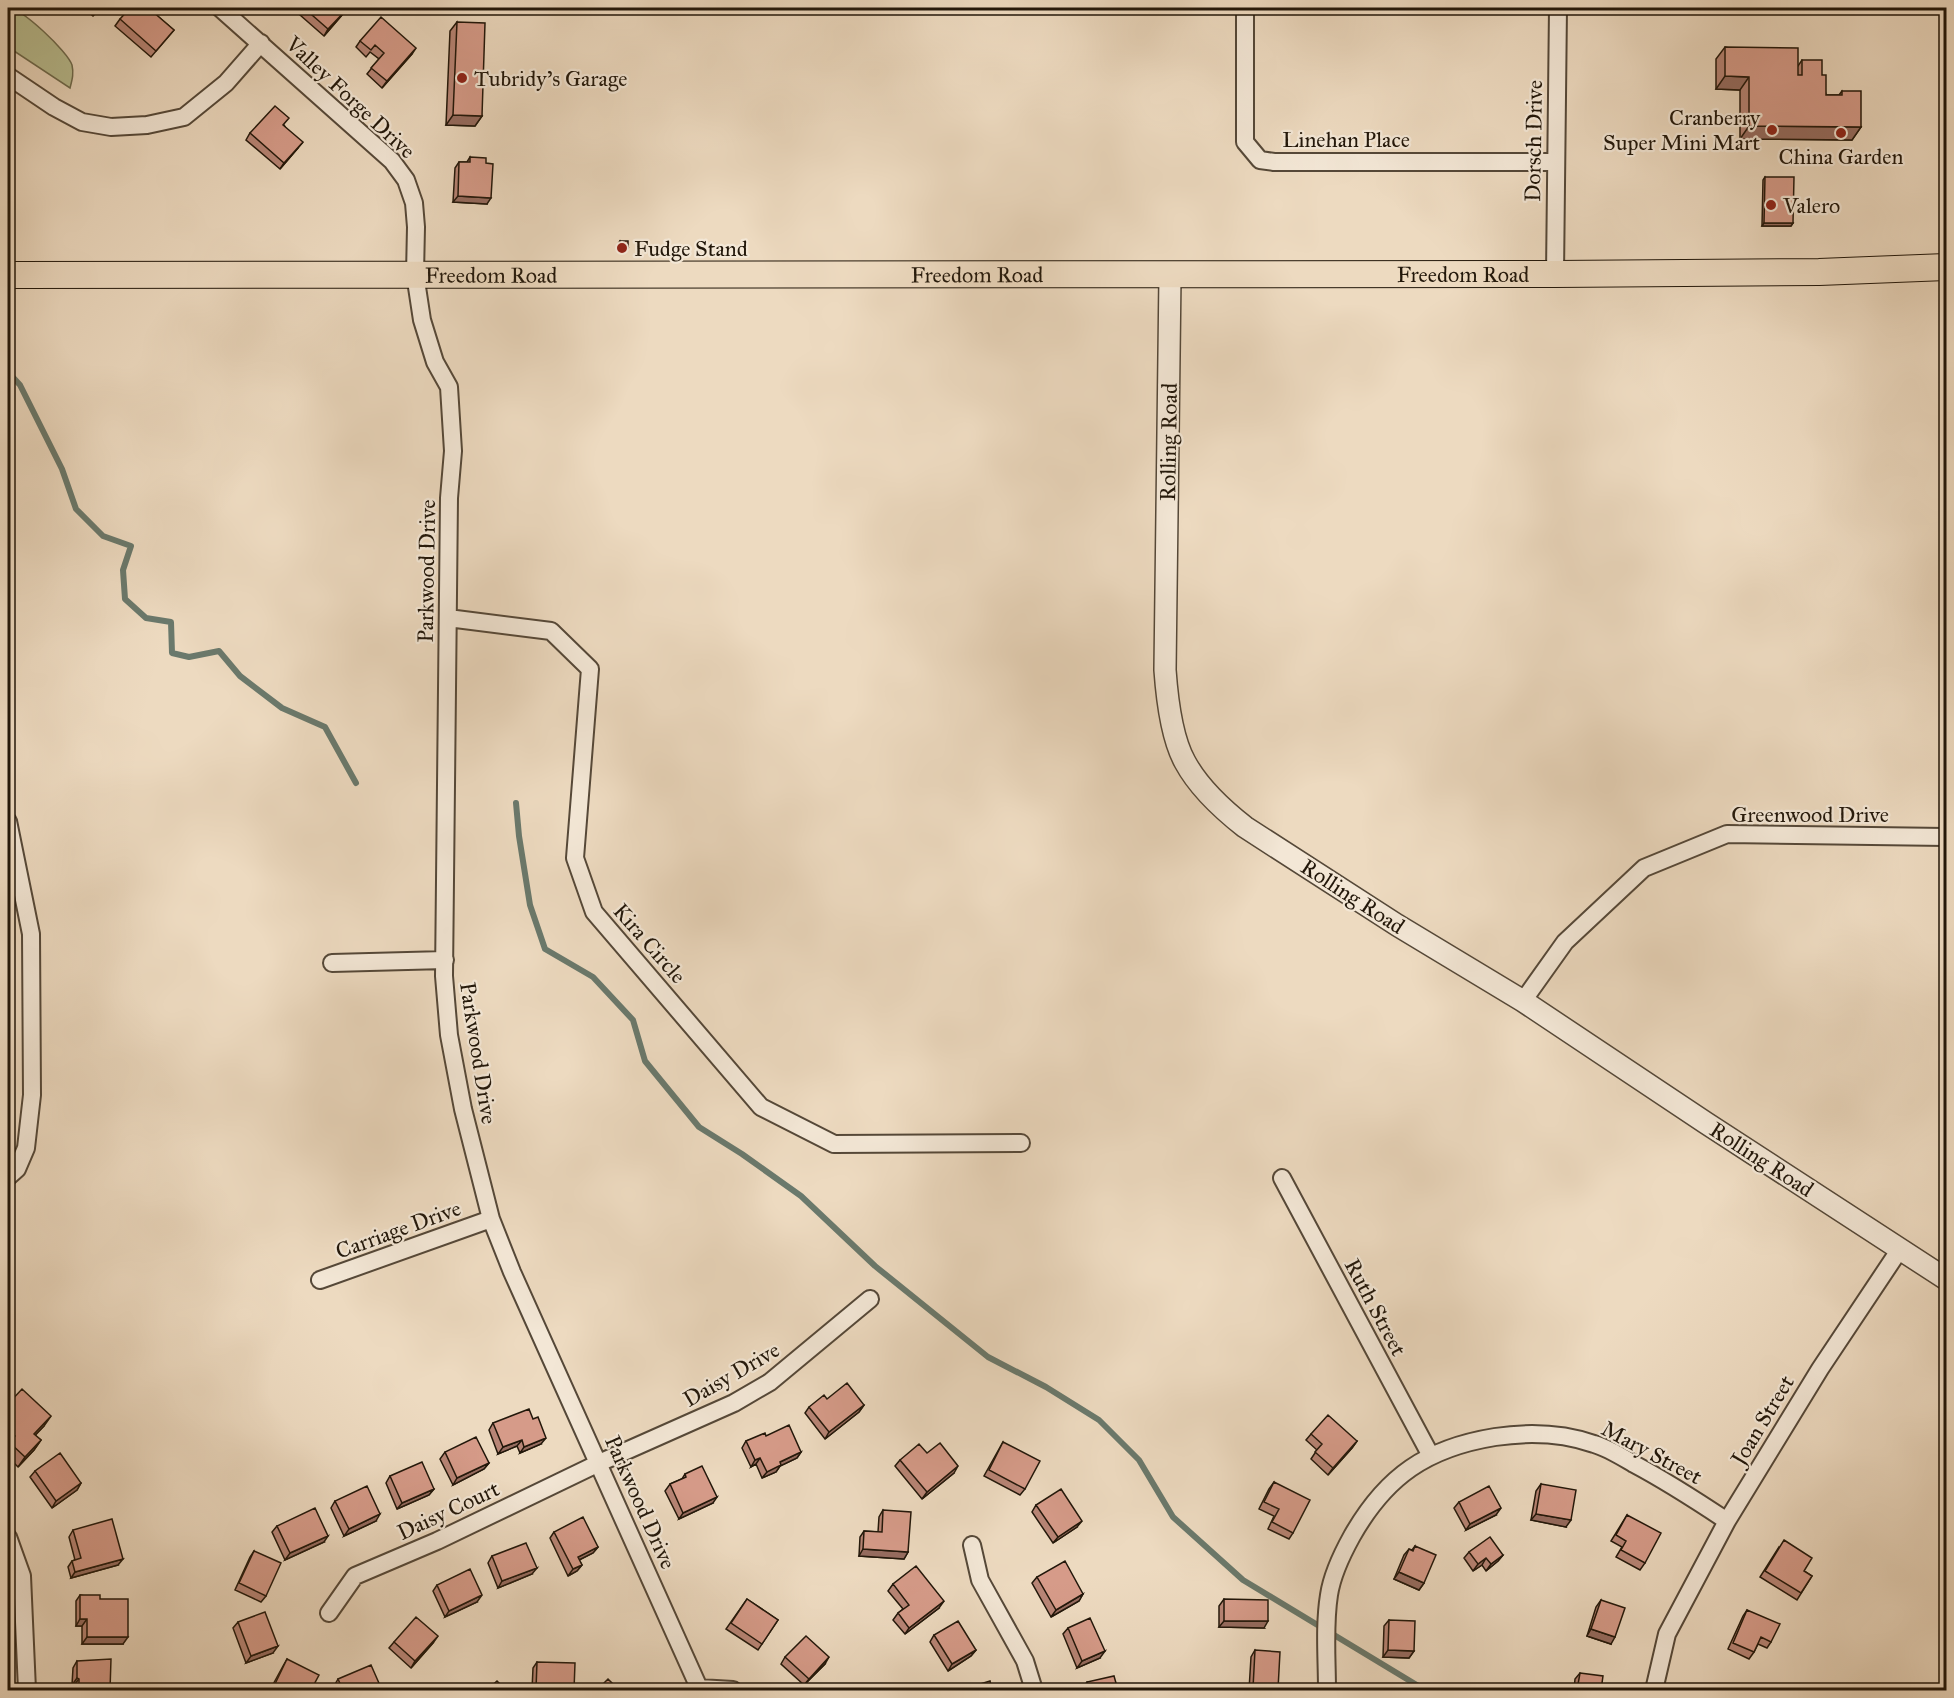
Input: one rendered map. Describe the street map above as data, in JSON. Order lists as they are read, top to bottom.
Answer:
{
  "streets": {
    "main road": ["Freedom Road"],
    "street": [
      "Valley Forge Drive",
      "Linehan Place",
      "Dorsch Drive",
      "Rolling Road",
      "Parkwood Drive",
      "Greenwood Drive",
      "Kira Circle",
      "Carriage Drive",
      "Ruth Street",
      "Daisy Drive",
      "Joan Street",
      "Mary Street",
      "Daisy Court"
    ]
  },
  "crossings": [
    ["Valley Forge Drive", "Freedom Road"],
    ["Valley Forge Drive", "Parkwood Drive"],
    ["Linehan Place", "Dorsch Drive"],
    ["Dorsch Drive", "Freedom Road"],
    ["Freedom Road", "Rolling Road"],
    ["Freedom Road", "Parkwood Drive"],
    ["Rolling Road", "Greenwood Drive"],
    ["Rolling Road", "Joan Street"],
    ["Parkwood Drive", "Kira Circle"],
    ["Parkwood Drive", "Carriage Drive"],
    ["Parkwood Drive", "Daisy Drive"],
    ["Parkwood Drive", "Daisy Court"],
    ["Ruth Street", "Mary Street"],
    ["Daisy Drive", "Daisy Court"],
    ["Joan Street", "Mary Street"]
  ],
  "places": [
    "Tubridy's Garage",
    "Cranberry Super Mini Mart",
    "China Garden",
    "Valero",
    "Fudge Stand"
  ]
}
